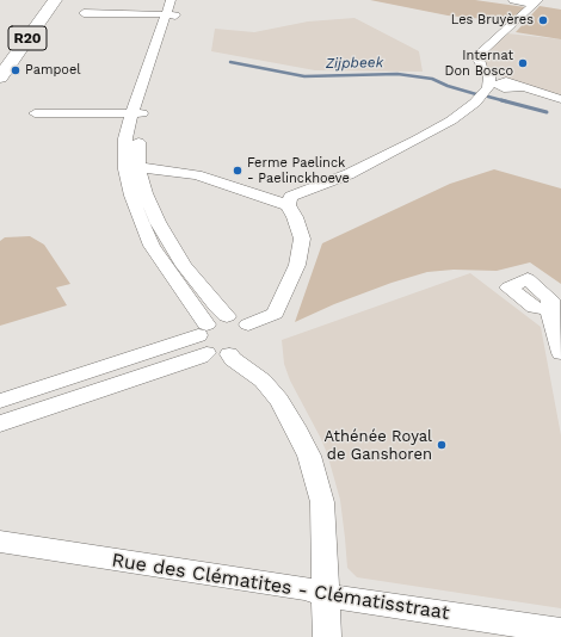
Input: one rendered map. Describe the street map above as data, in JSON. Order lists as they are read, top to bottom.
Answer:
{
  "streets": {
    "main road": ["R20"],
    "street": ["Rue des Clématites - Clématisstraat"]
  },
  "water": ["Zijpbeek"],
  "places": [
    "Les Bruyères",
    "Internat Don Bosco",
    "Pampoel",
    "Ferme Paelinck - Paelinckhoeve",
    "Athénée Royal de Ganshoren"
  ]
}
